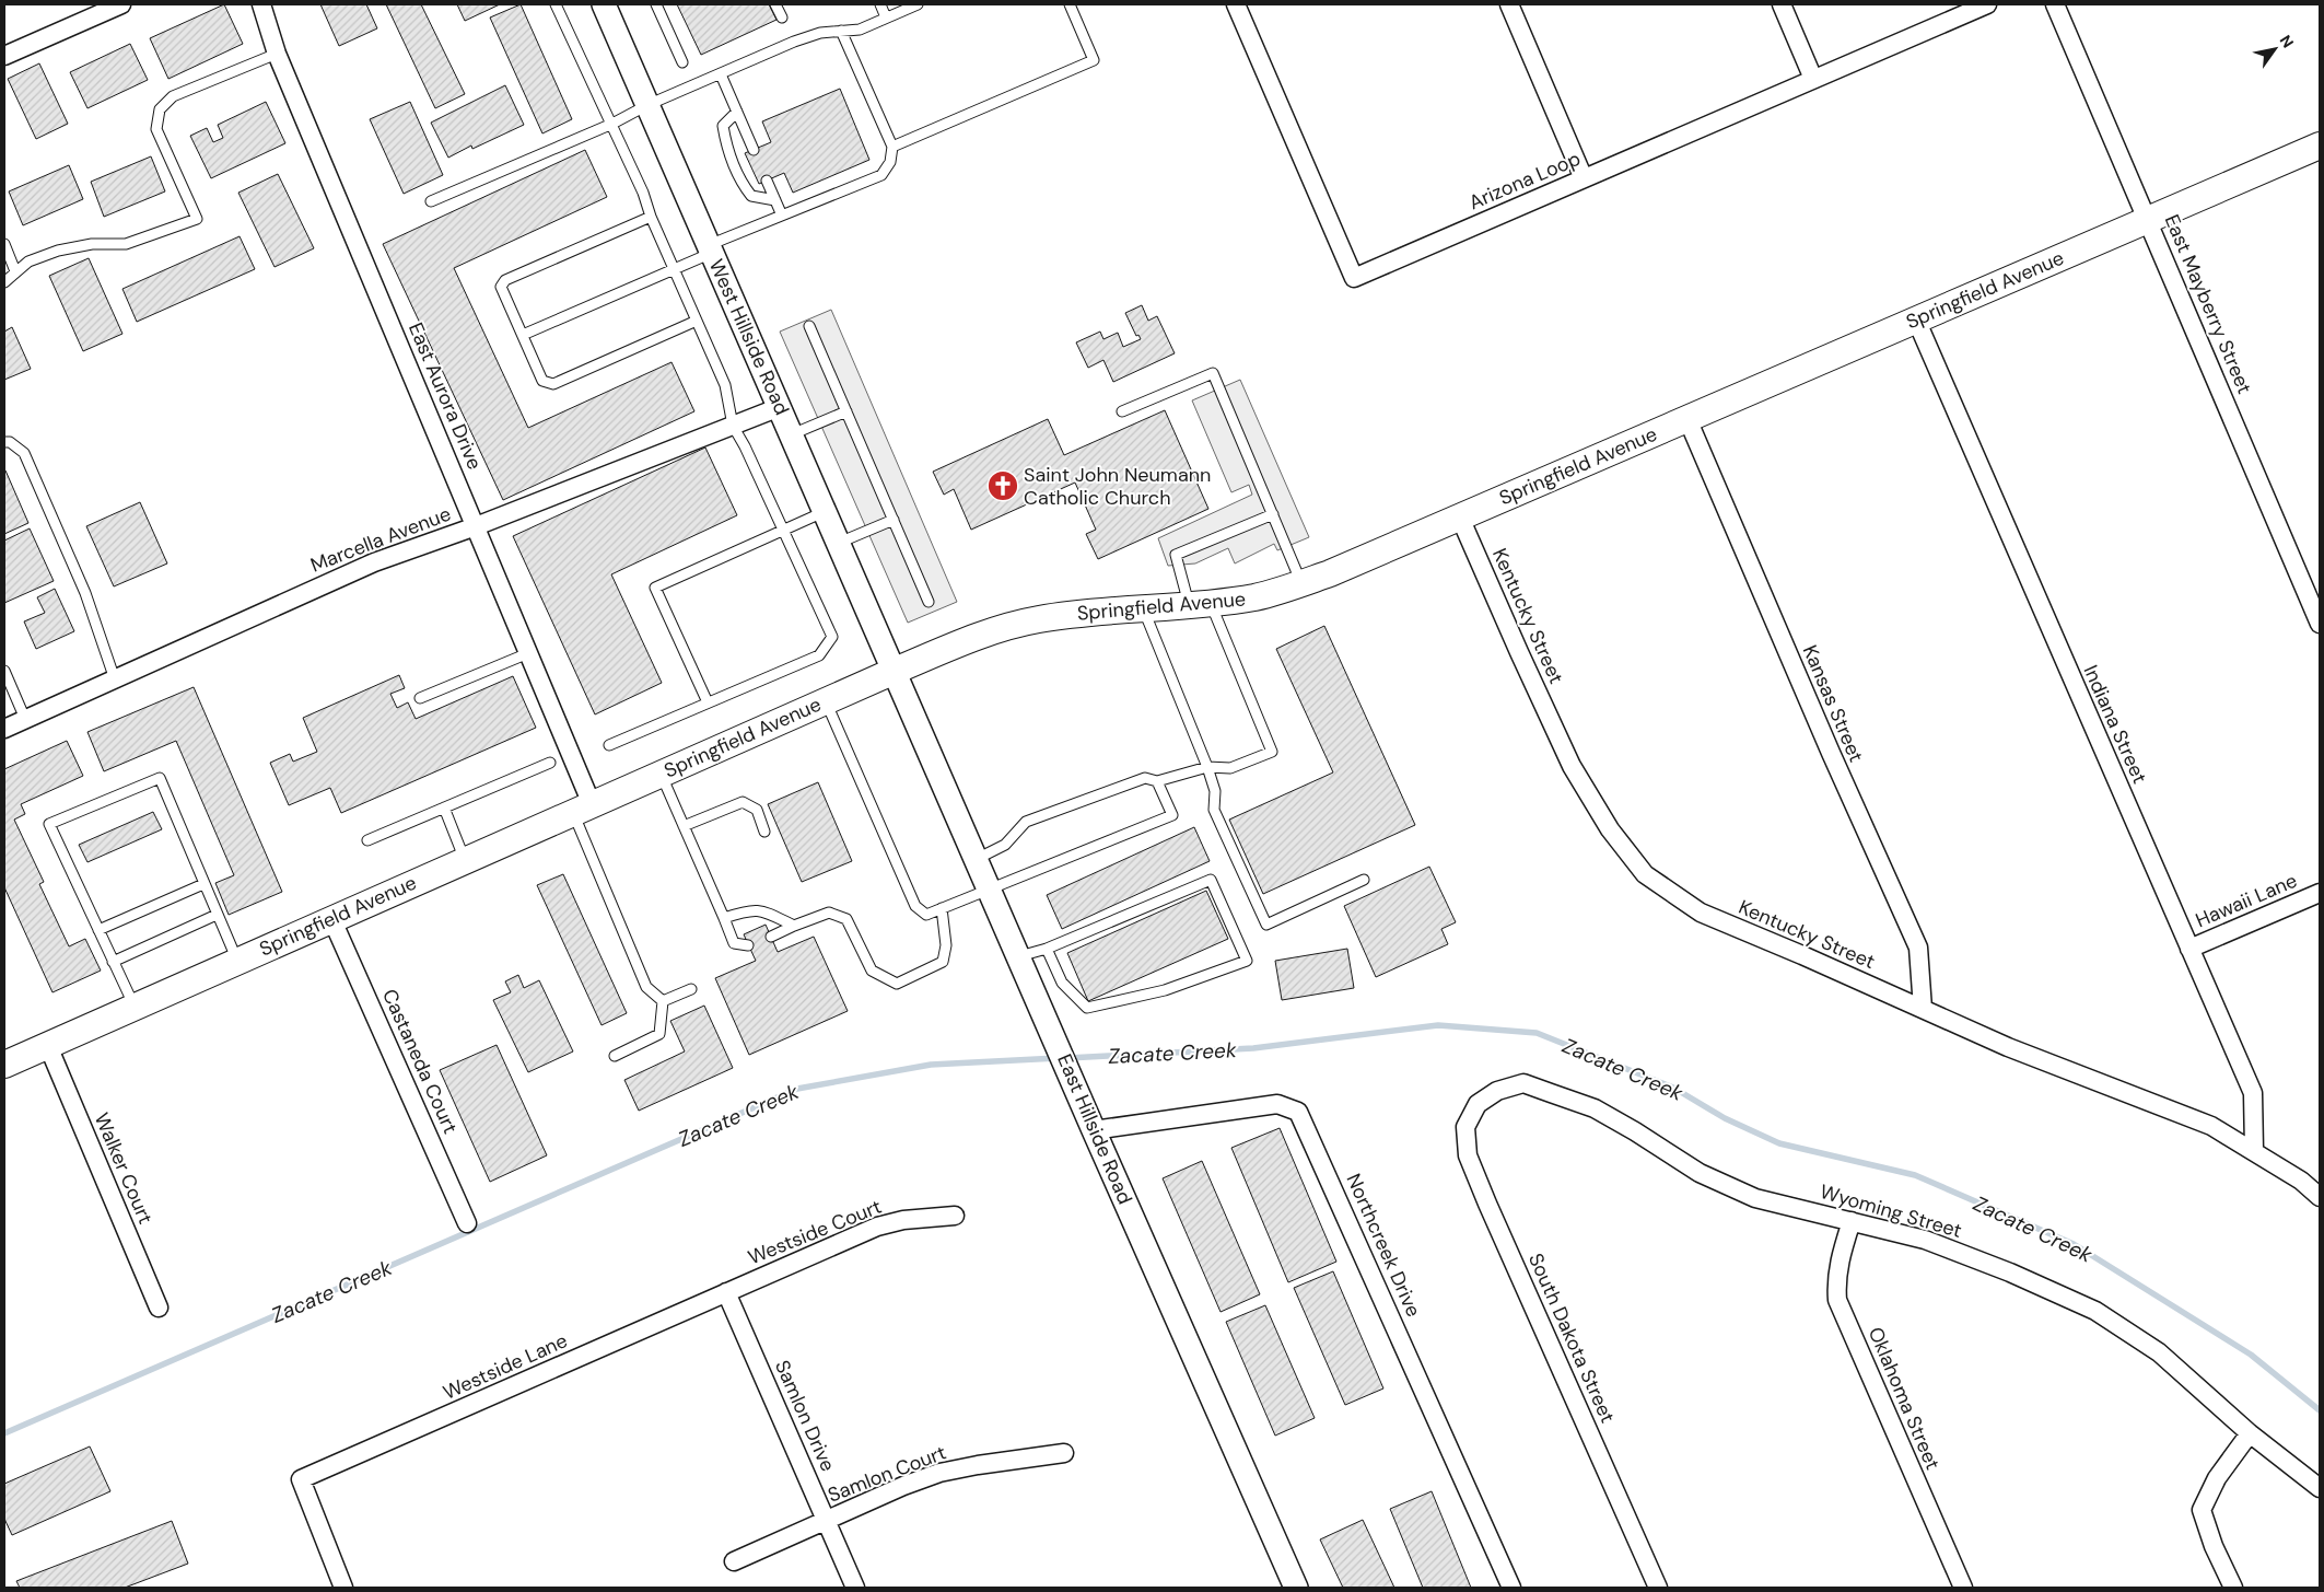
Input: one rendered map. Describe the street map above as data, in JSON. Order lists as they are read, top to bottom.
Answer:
{
  "streets": {
    "main road": ["Springfield Avenue"],
    "street": [
      "Arizona Loop",
      "East Mayberry Street",
      "West Hillside Road",
      "East Aurora Drive",
      "Marcella Avenue",
      "Kentucky Street",
      "Kansas Street",
      "Indiana Street",
      "Hawaii Lane",
      "Castaneda Court",
      "East Hillside Road",
      "Walker Court",
      "Wyoming Street",
      "Westside Court",
      "Northcreek Drive",
      "South Dakota Street",
      "Westside Lane",
      "Oklahoma Street",
      "Samlon Drive",
      "Samlon Court"
    ]
  },
  "crossings": [
    ["Springfield Avenue", "East Mayberry Street"],
    ["Springfield Avenue", "West Hillside Road"],
    ["Springfield Avenue", "East Aurora Drive"],
    ["Springfield Avenue", "Kentucky Street"],
    ["Springfield Avenue", "Kansas Street"],
    ["Springfield Avenue", "Indiana Street"],
    ["Springfield Avenue", "Castaneda Court"],
    ["Springfield Avenue", "East Hillside Road"],
    ["Springfield Avenue", "Walker Court"],
    ["West Hillside Road", "Marcella Avenue"],
    ["West Hillside Road", "East Hillside Road"],
    ["East Aurora Drive", "Marcella Avenue"],
    ["Kentucky Street", "Kansas Street"],
    ["Kentucky Street", "Indiana Street"],
    ["Indiana Street", "Hawaii Lane"],
    ["East Hillside Road", "Northcreek Drive"],
    ["Wyoming Street", "South Dakota Street"],
    ["Wyoming Street", "Oklahoma Street"],
    ["Westside Court", "Westside Lane"],
    ["Westside Court", "Samlon Drive"],
    ["Westside Lane", "Samlon Drive"],
    ["Samlon Drive", "Samlon Court"]
  ],
  "water": ["Zacate Creek"],
  "places": {
    "church": ["Saint John Neumann Catholic Church"]
  },
  "north": "top right"
}
